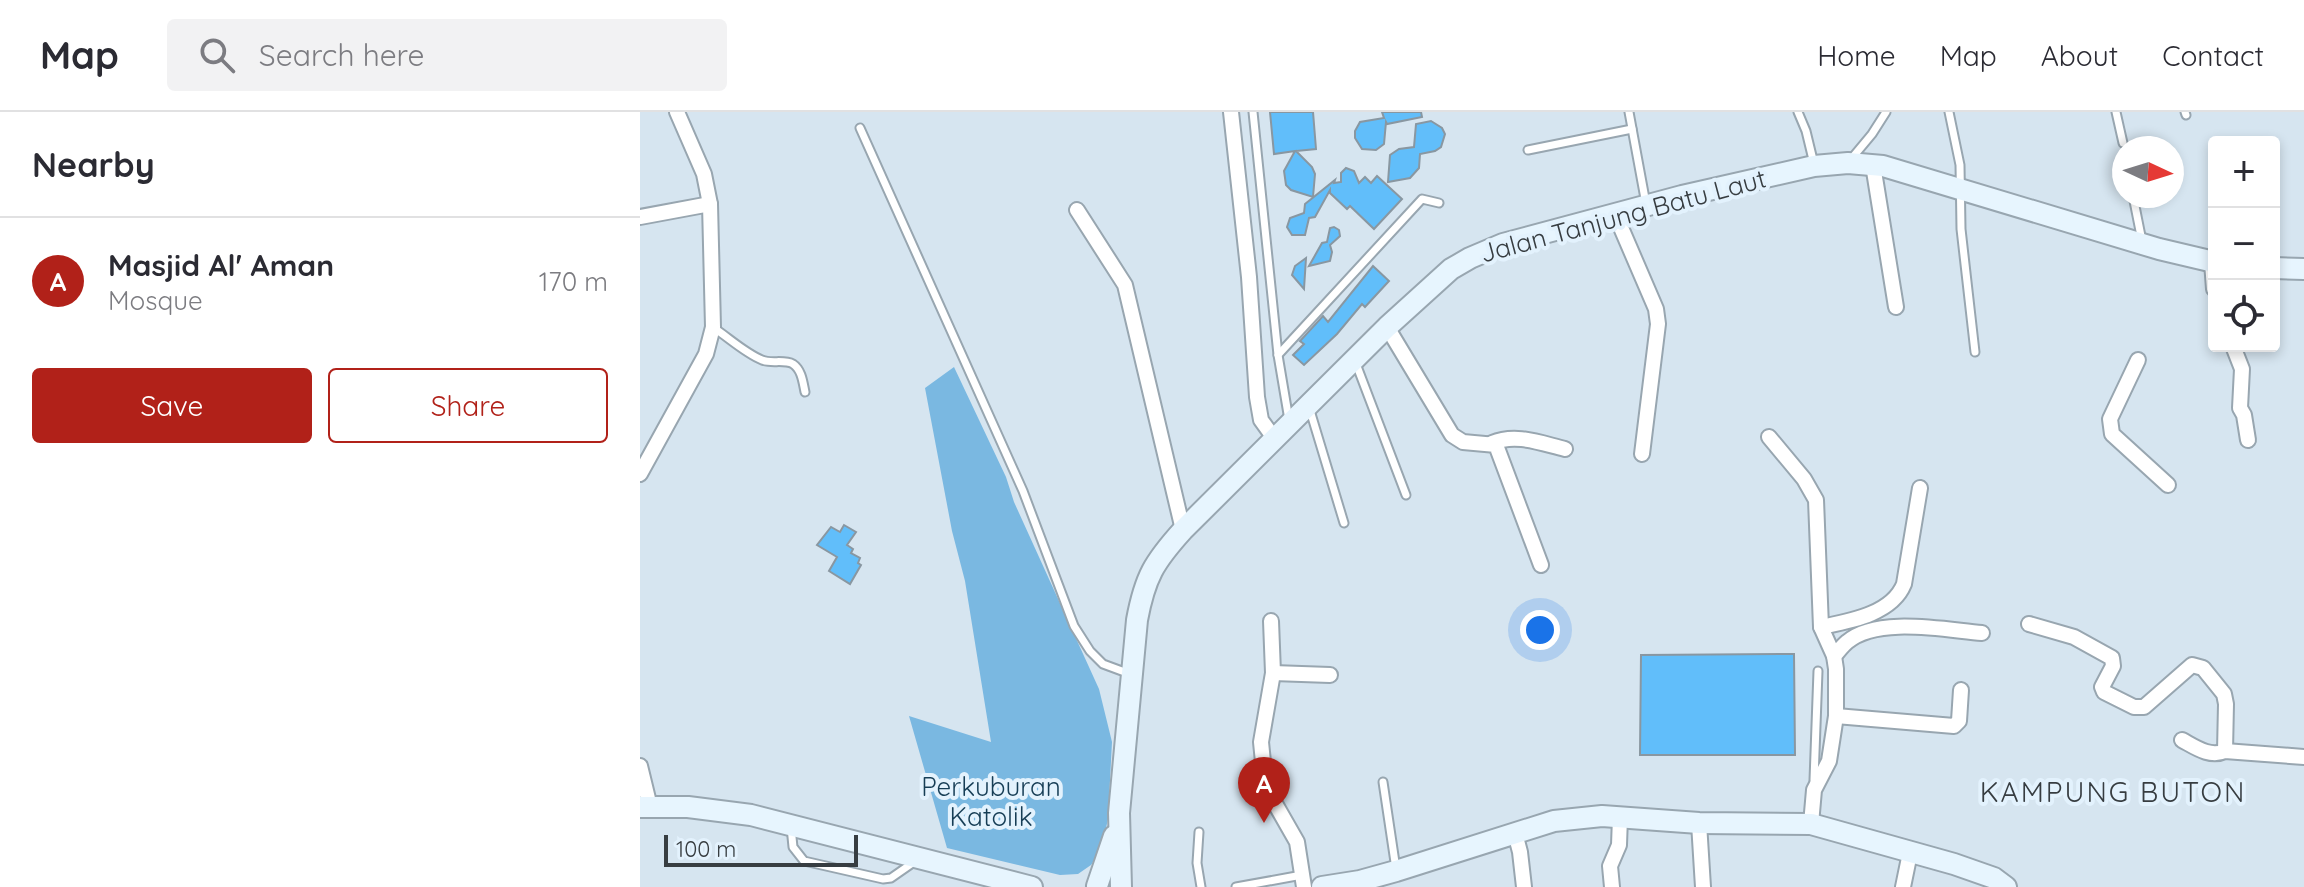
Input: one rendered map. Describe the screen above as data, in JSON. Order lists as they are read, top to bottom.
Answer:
{
  "streets": {
    "street": ["Jalan Tanjung Batu Laut"]
  },
  "districts": ["KAMPUNG BUTON"],
  "parks": ["Perkuburan Katolik"],
  "scale_bar": "100 m",
  "north": "right",
  "page": {
    "header": "Map",
    "search": "Search here",
    "nav": [
      "Home",
      "Map",
      "About",
      "Contact"
    ],
    "heading": "Nearby",
    "map_buttons": ["+", "−"],
    "list": [
      {
        "mark": "A",
        "name": "Masjid Al' Aman",
        "note": "Mosque",
        "value": "170 m"
      }
    ],
    "buttons": ["Save", "Share"],
    "pins": "A",
    "scale": "100 m"
  }
}
